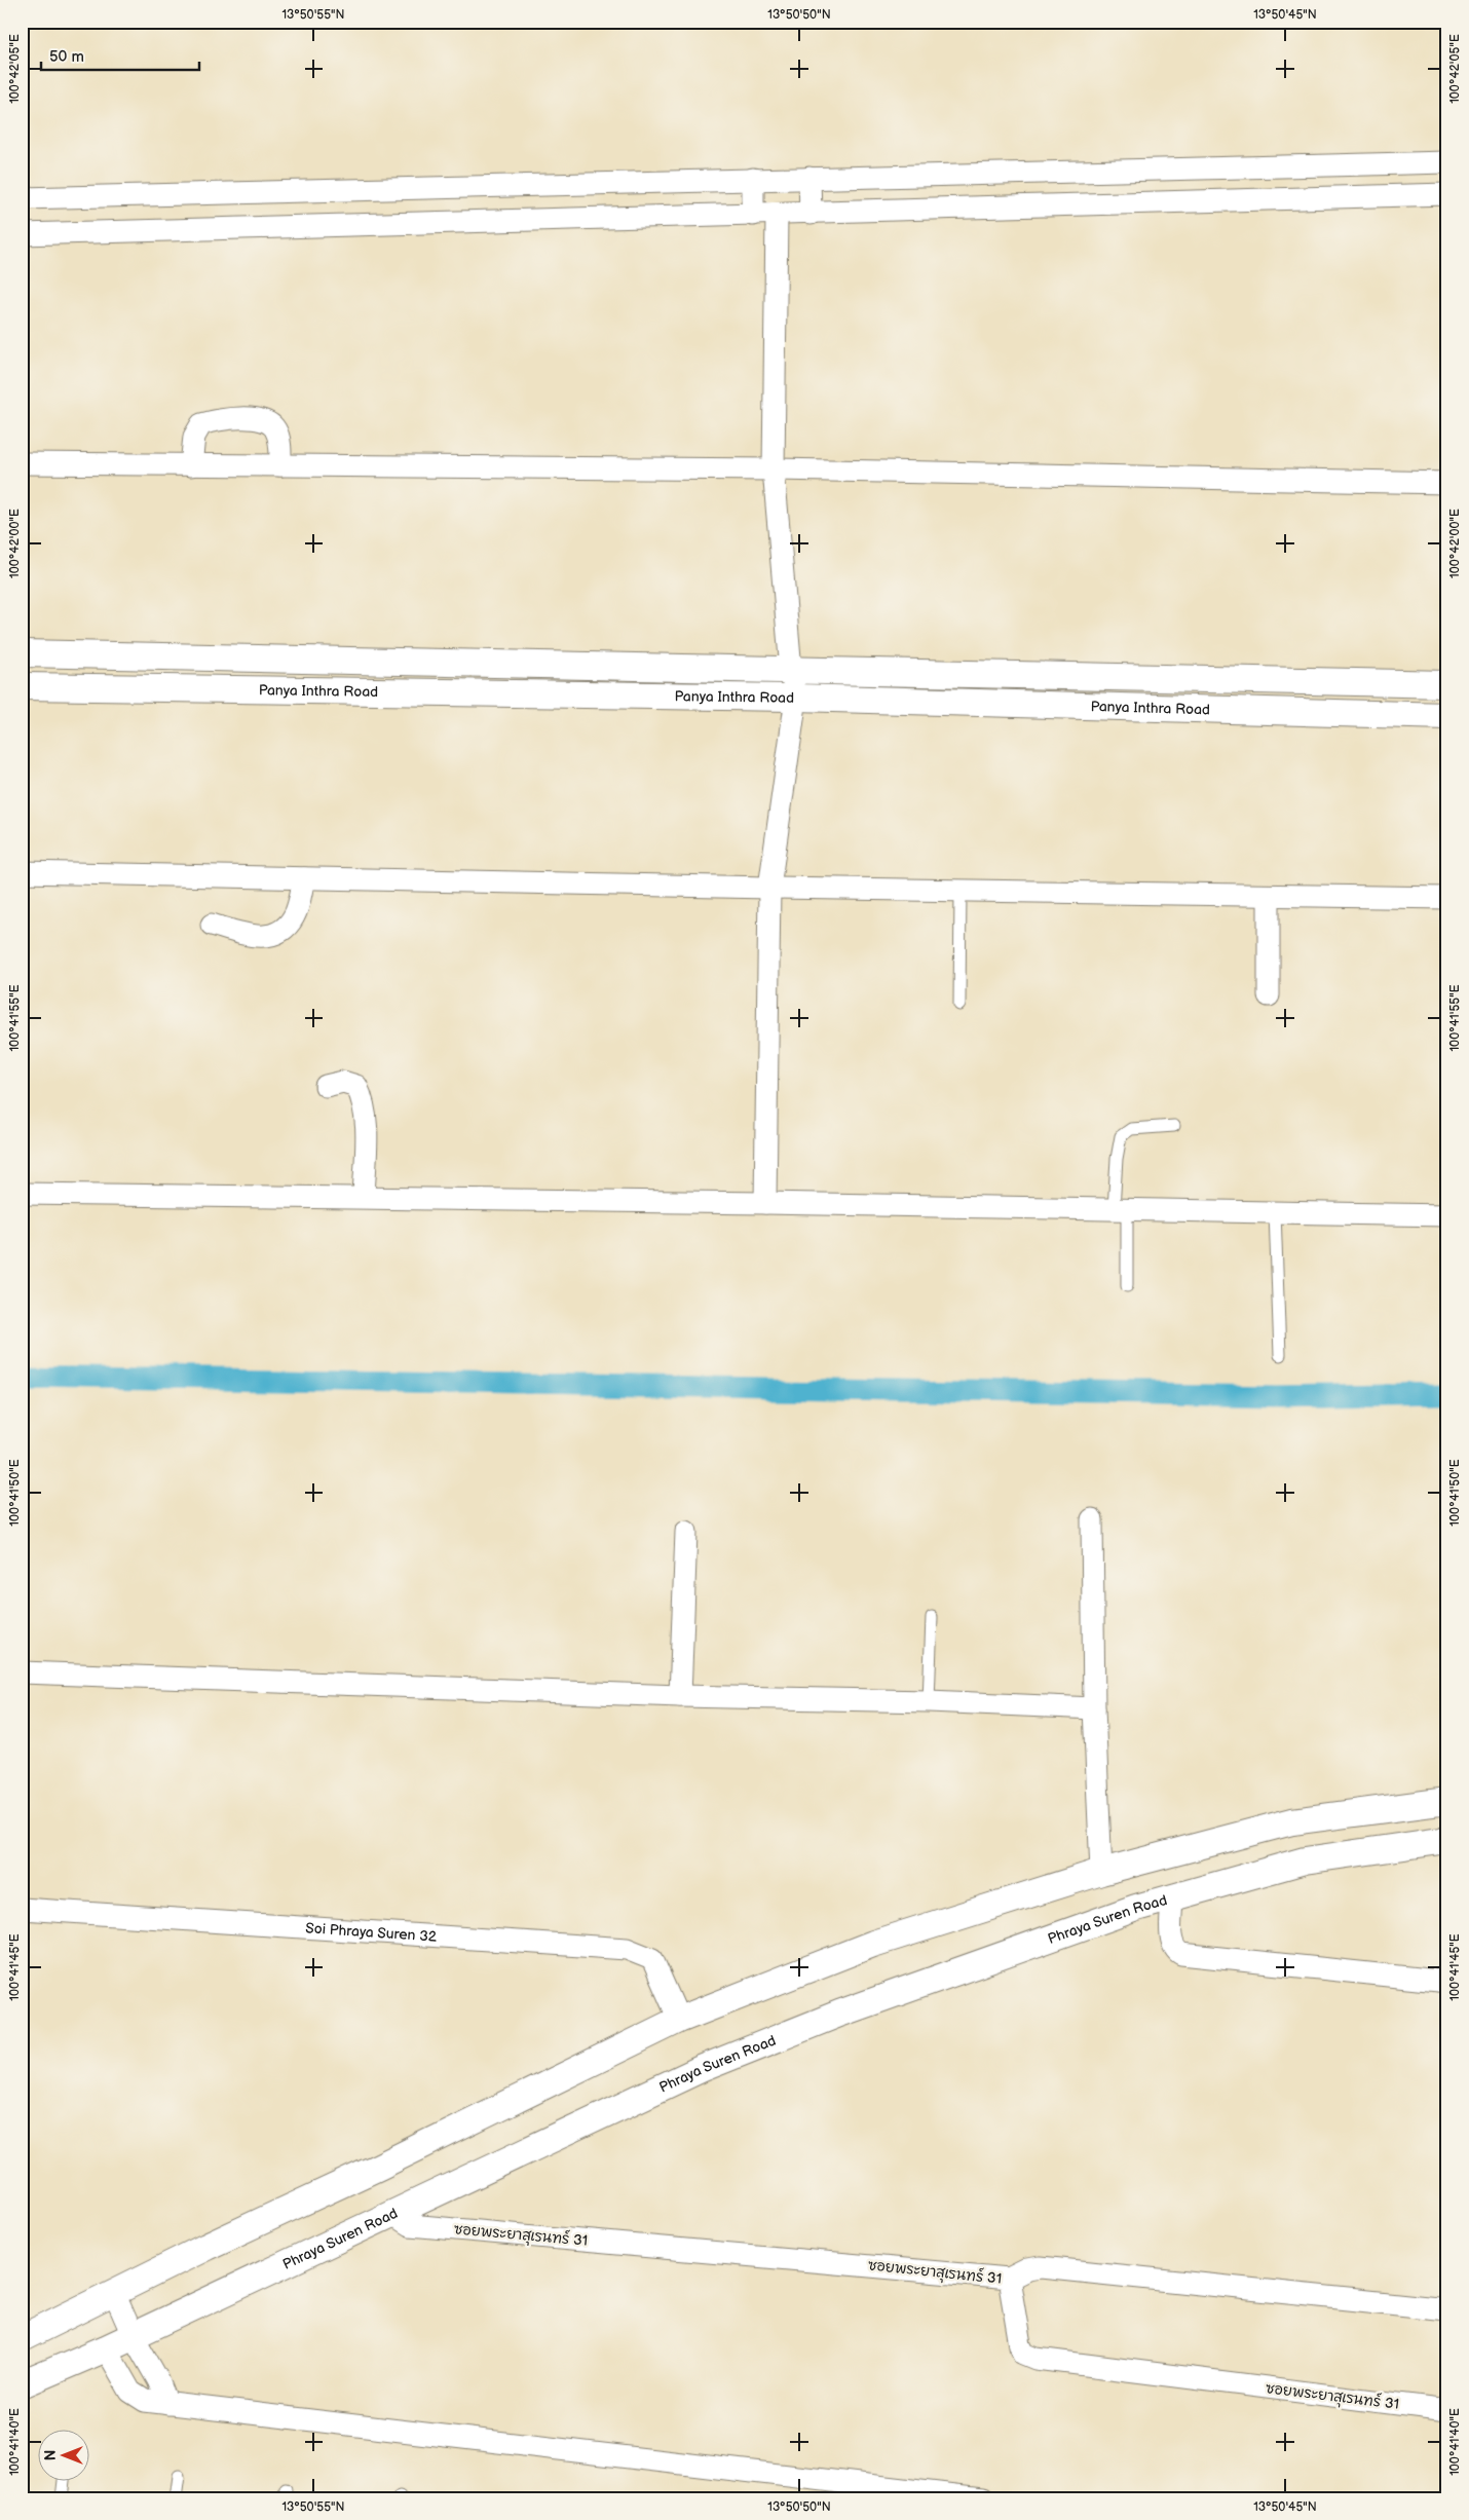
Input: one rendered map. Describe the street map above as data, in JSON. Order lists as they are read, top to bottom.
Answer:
{
  "streets": {
    "street": [
      "Panya Inthra Road",
      "Phraya Suren Road",
      "Soi Phraya Suren 32",
      "ซอยพระยาสุเรนทร์ 31"
    ]
  },
  "crossings": [
    ["Phraya Suren Road", "ซอยพระยาสุเรนทร์ 31"]
  ],
  "scale_bar": "50 m",
  "north": "left",
  "coordinates": [
    "13°50'55\"N",
    "13°50'50\"N",
    "13°50'45\"N",
    "100°42'05\"E",
    "100°42'00\"E",
    "100°41'55\"E",
    "100°41'50\"E",
    "100°41'45\"E",
    "100°41'40\"E"
  ]
}
